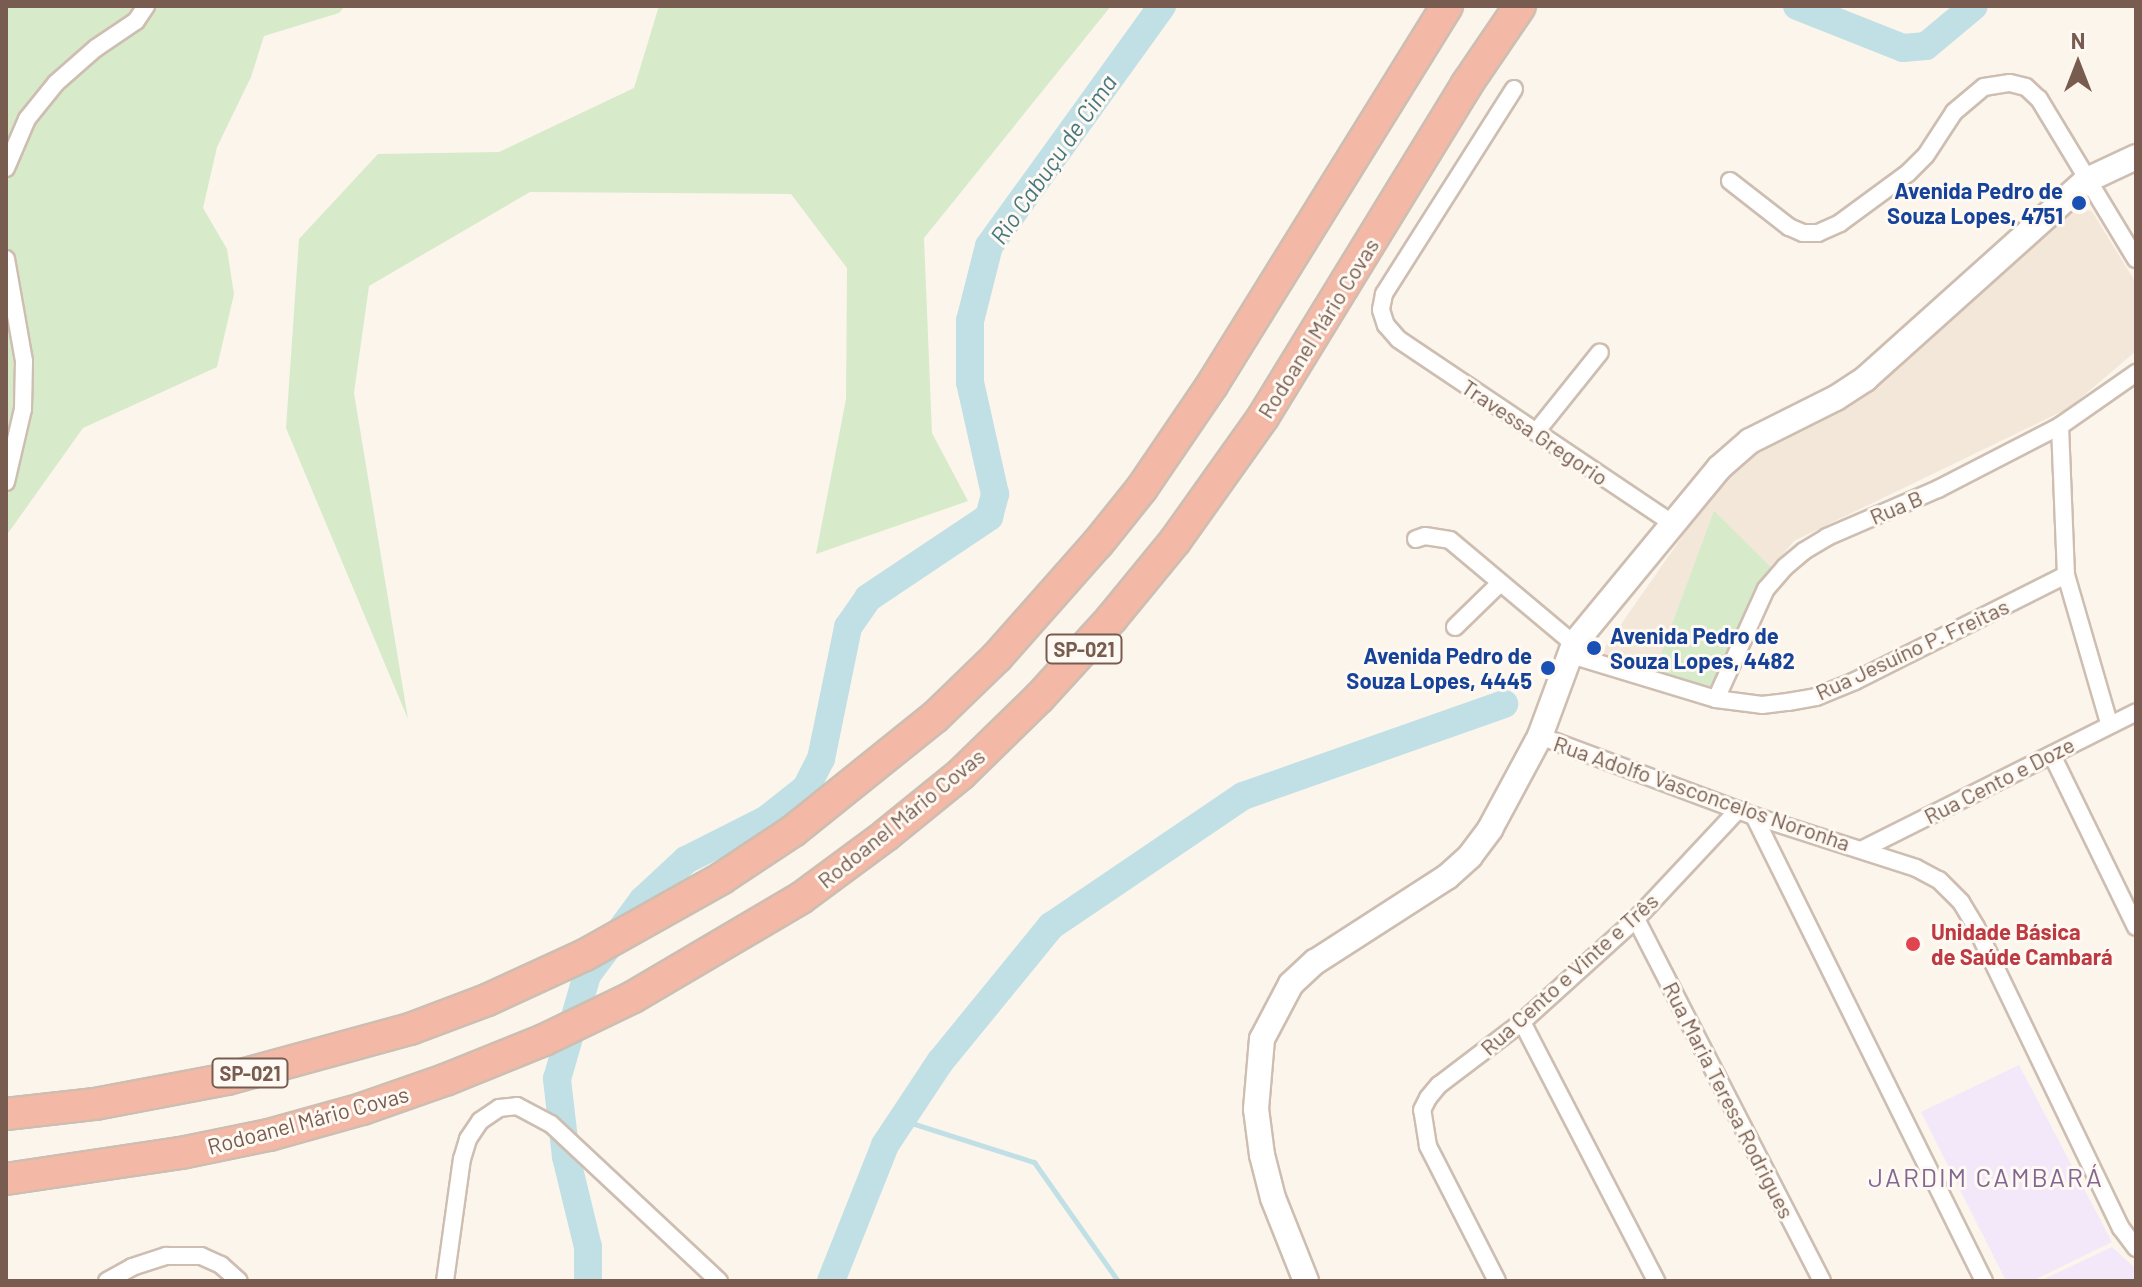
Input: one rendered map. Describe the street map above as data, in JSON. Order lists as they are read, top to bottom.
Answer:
{
  "streets": {
    "highway": ["Rodoanel Mário Covas", "SP-021"],
    "street": [
      "Travessa Gregorio",
      "Rua B",
      "Rua Jesuíno P. Freitas",
      "Rua Cento e Doze",
      "Rua Adolfo Vasconcelos Noronha",
      "Rua Cento e Vinte e Três",
      "Rua Maria Teresa Rodrigues"
    ]
  },
  "crossings": [
    ["Rua B", "Rua Jesuíno P. Freitas"],
    ["Rua Cento e Doze", "Rua Adolfo Vasconcelos Noronha"],
    ["Rua Adolfo Vasconcelos Noronha", "Rua Cento e Vinte e Três"],
    ["Rua Cento e Vinte e Três", "Rua Maria Teresa Rodrigues"]
  ],
  "districts": ["JARDIM CAMBARÁ"],
  "water": ["Rio Cabuçu de Cima"],
  "places": [
    "Avenida Pedro de Souza Lopes, 4751",
    "Avenida Pedro de Souza Lopes, 4482",
    "Avenida Pedro de Souza Lopes, 4445",
    "Unidade Básica de Saúde Cambará"
  ],
  "north": "top"
}
